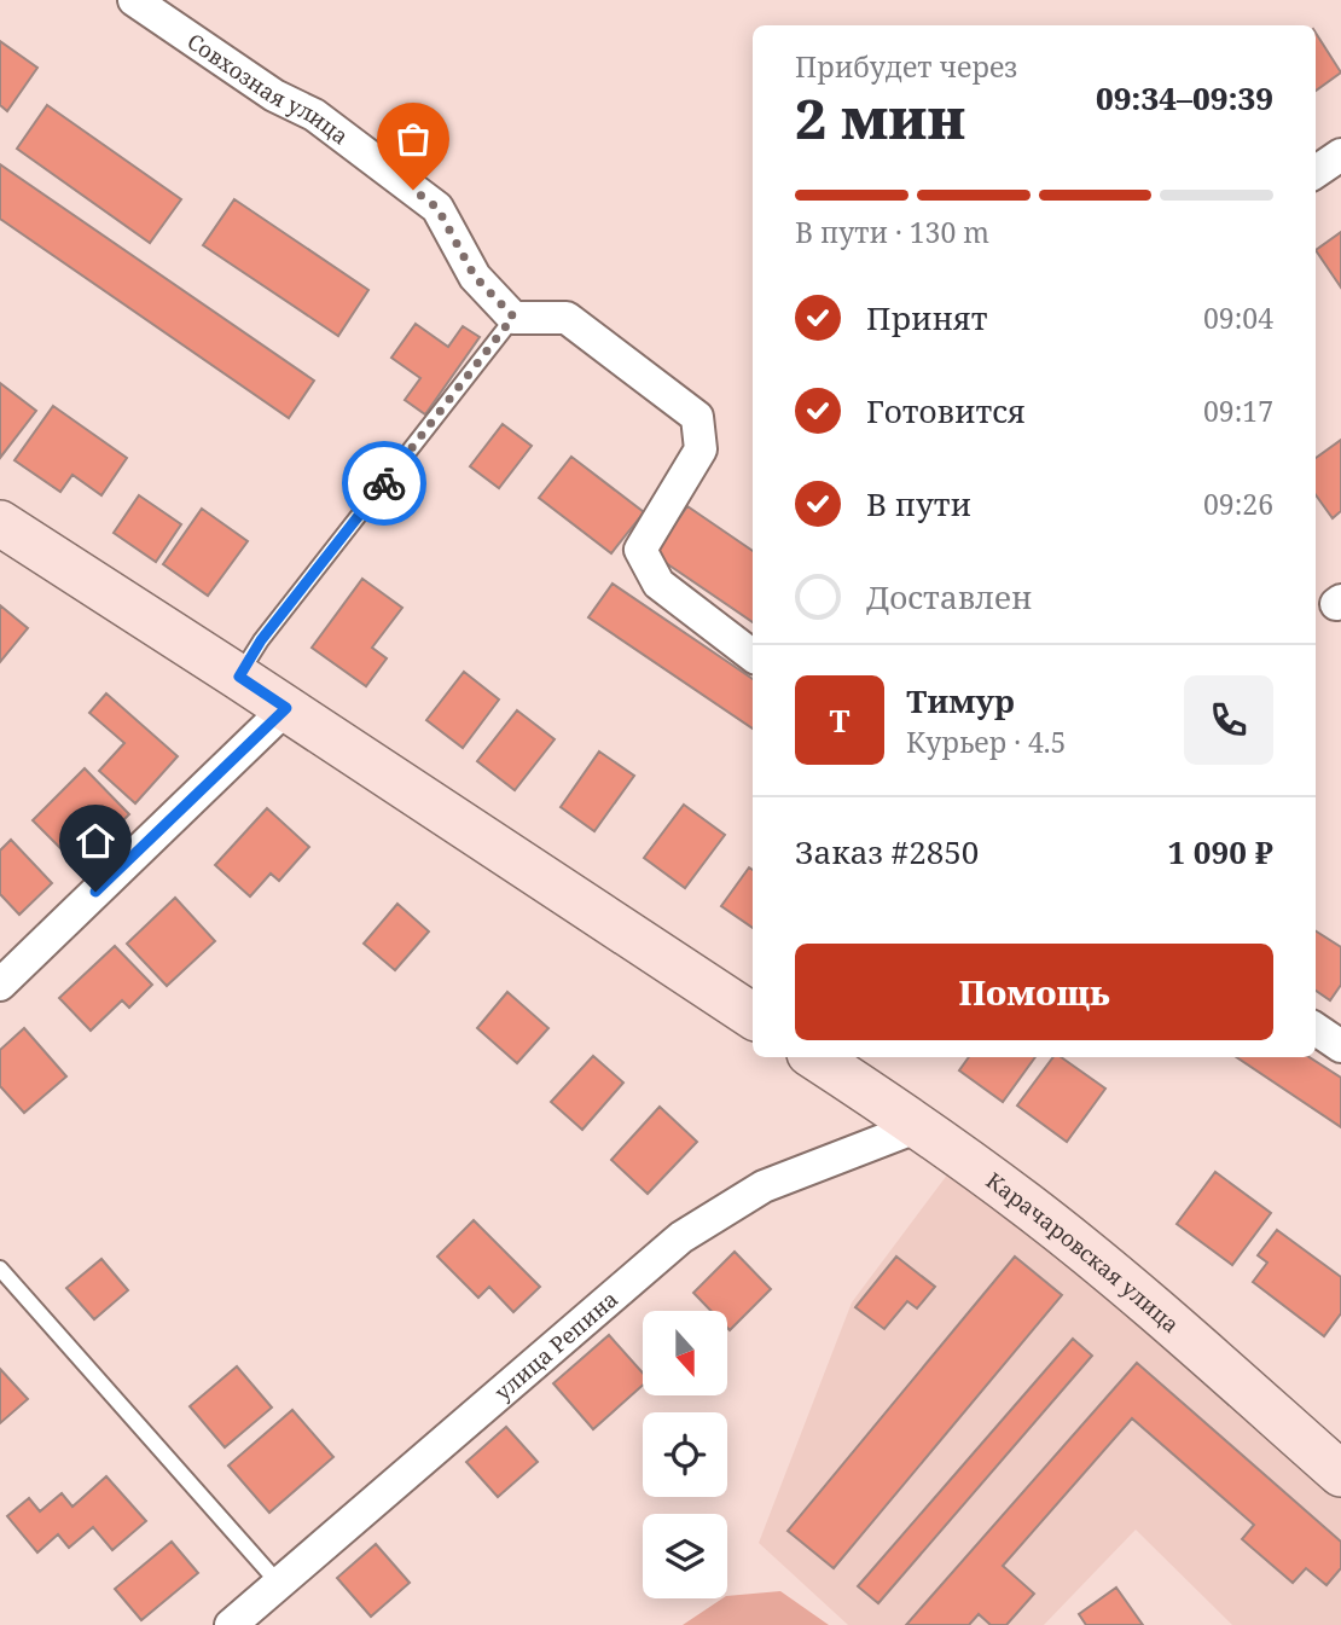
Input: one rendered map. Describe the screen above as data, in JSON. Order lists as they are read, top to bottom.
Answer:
{
  "streets": {
    "street": ["Совхозная улица", "Карачаровская улица", "улица Репина"]
  },
  "crossings": [
    ["Карачаровская улица", "улица Репина"]
  ],
  "north": "bottom",
  "page": {
    "heading": ["2 мин", "Прибудет через", "09:34–09:39"],
    "panel": [
      "Тимур",
      "Курьер · 4.5",
      "Заказ #2850",
      "1 090 ₽"
    ],
    "bar": "В пути · 130 m",
    "list": [
      ["Принят", "09:04"],
      ["Готовится", "09:17"],
      ["В пути", "09:26"],
      "Доставлен"
    ],
    "round": "Т",
    "buttons": "Помощь"
  }
}
